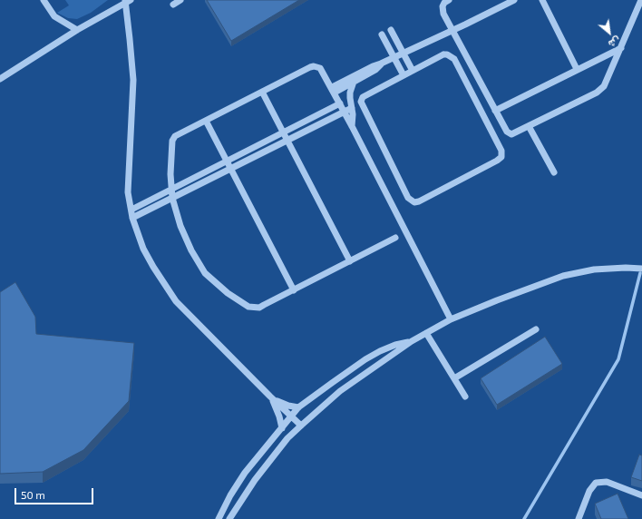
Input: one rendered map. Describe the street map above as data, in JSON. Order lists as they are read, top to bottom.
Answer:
{
  "scale_bar": "50 m",
  "north": "bottom right"
}
